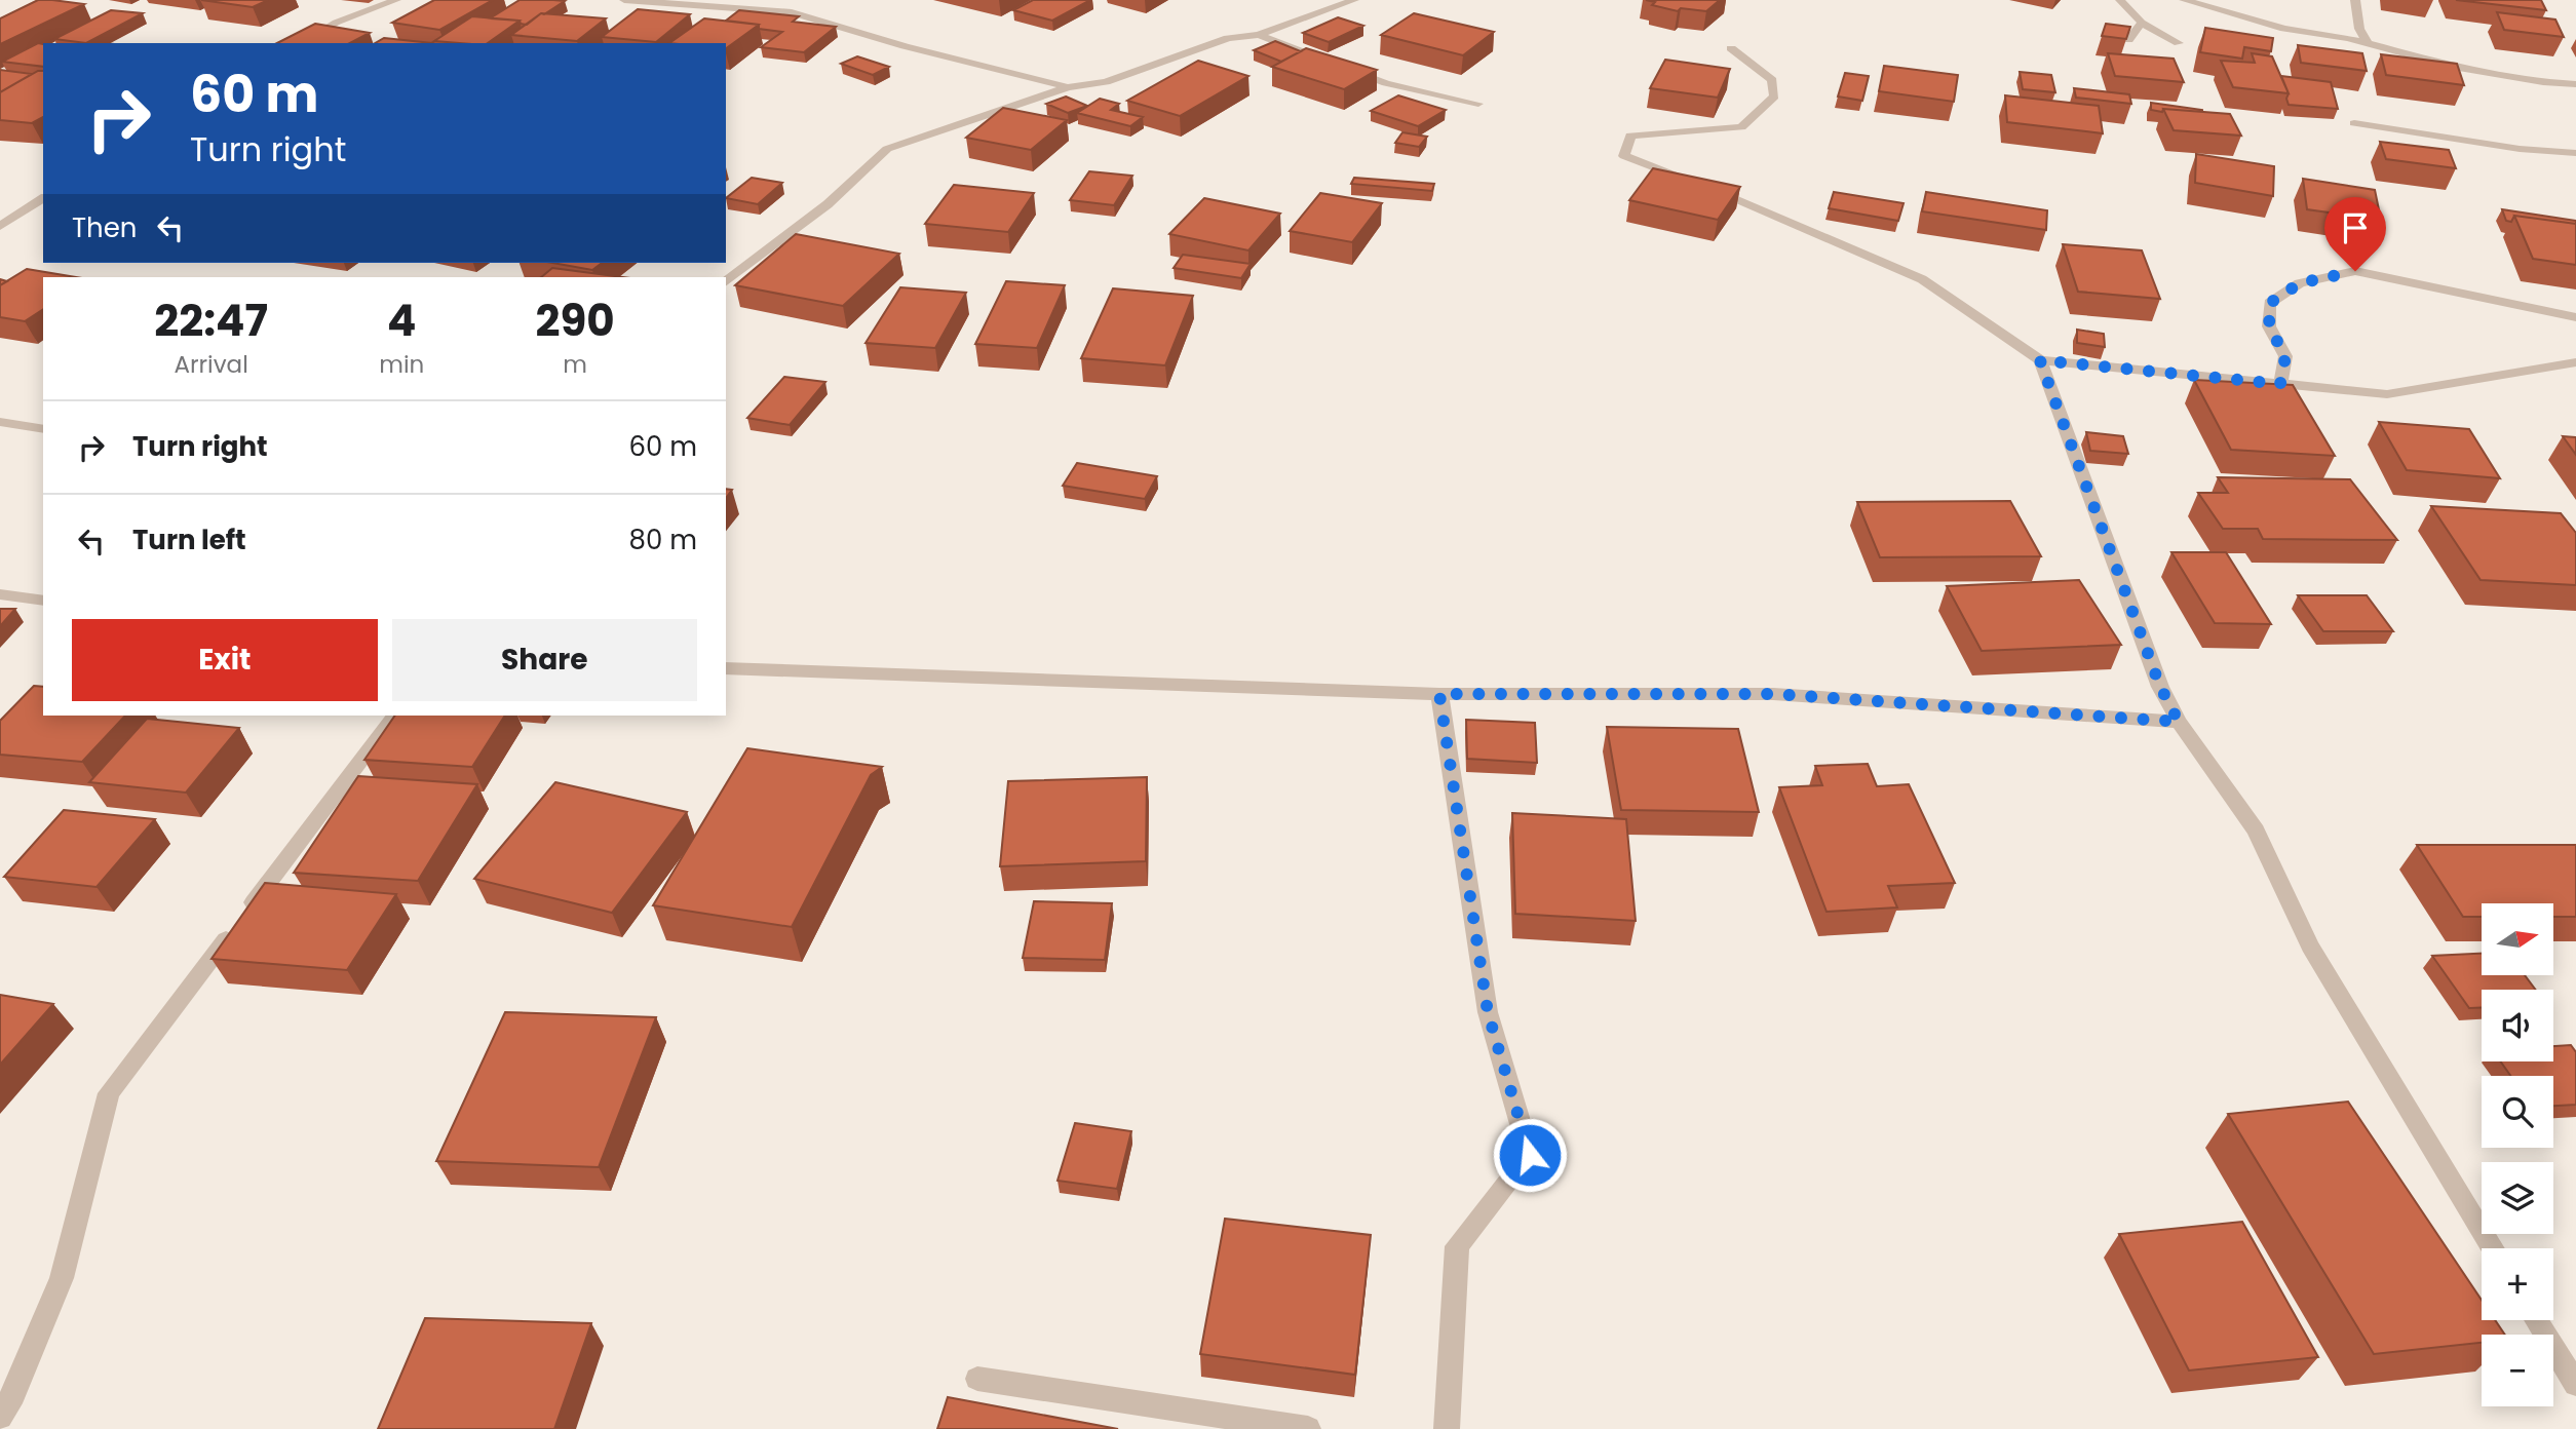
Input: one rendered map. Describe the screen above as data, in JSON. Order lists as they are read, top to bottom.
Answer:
{
  "north": "right",
  "page": {
    "turn": ["60 m", "Turn right"],
    "then": "Then",
    "eta": [
      "22:47",
      "Arrival",
      "4",
      "min",
      "290",
      "m"
    ],
    "list": [
      {
        "name": "Turn right",
        "value": "60 m"
      },
      {
        "name": "Turn left",
        "value": "80 m"
      }
    ],
    "buttons": ["Exit", "Share"],
    "map_buttons": ["+", "−"]
  }
}
